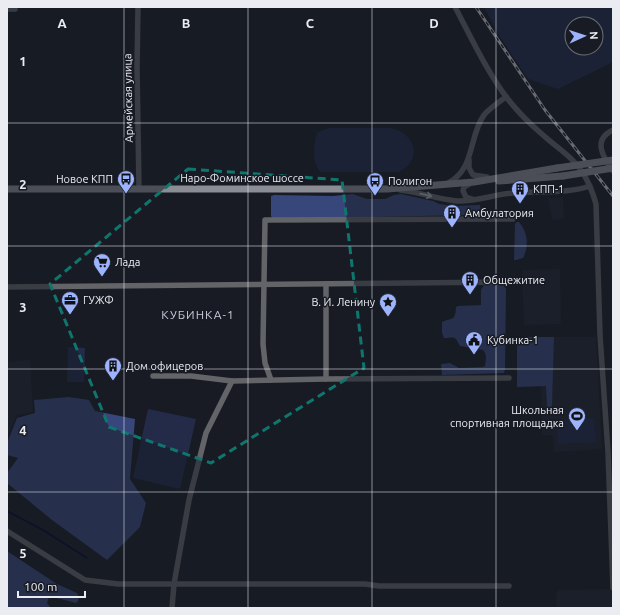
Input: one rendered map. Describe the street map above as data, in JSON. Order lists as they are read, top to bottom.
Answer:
{
  "streets": {
    "main road": ["Наро-Фоминское шоссе"],
    "street": ["Армейская улица"]
  },
  "crossings": [
    ["Армейская улица", "Наро-Фоминское шоссе"]
  ],
  "districts": ["КУБИНКА-1"],
  "places": {
    "bus stop": ["Новое КПП", "Полигон"],
    "building": [
      "КПП-1",
      "Амбулатория",
      "Общежитие",
      "Дом офицеров"
    ],
    "supermarket": ["Лада"],
    "office": ["ГУЖФ"],
    "place": ["В. И. Ленину"],
    "public building": ["Кубинка-1"],
    "sports": ["Школьная спортивная площадка"]
  },
  "scale_bar": "100 m",
  "north": "right",
  "grid": {
    "columns": [
      "A",
      "B",
      "C",
      "D"
    ],
    "rows": [
      "1",
      "2",
      "3",
      "4",
      "5"
    ]
  }
}
